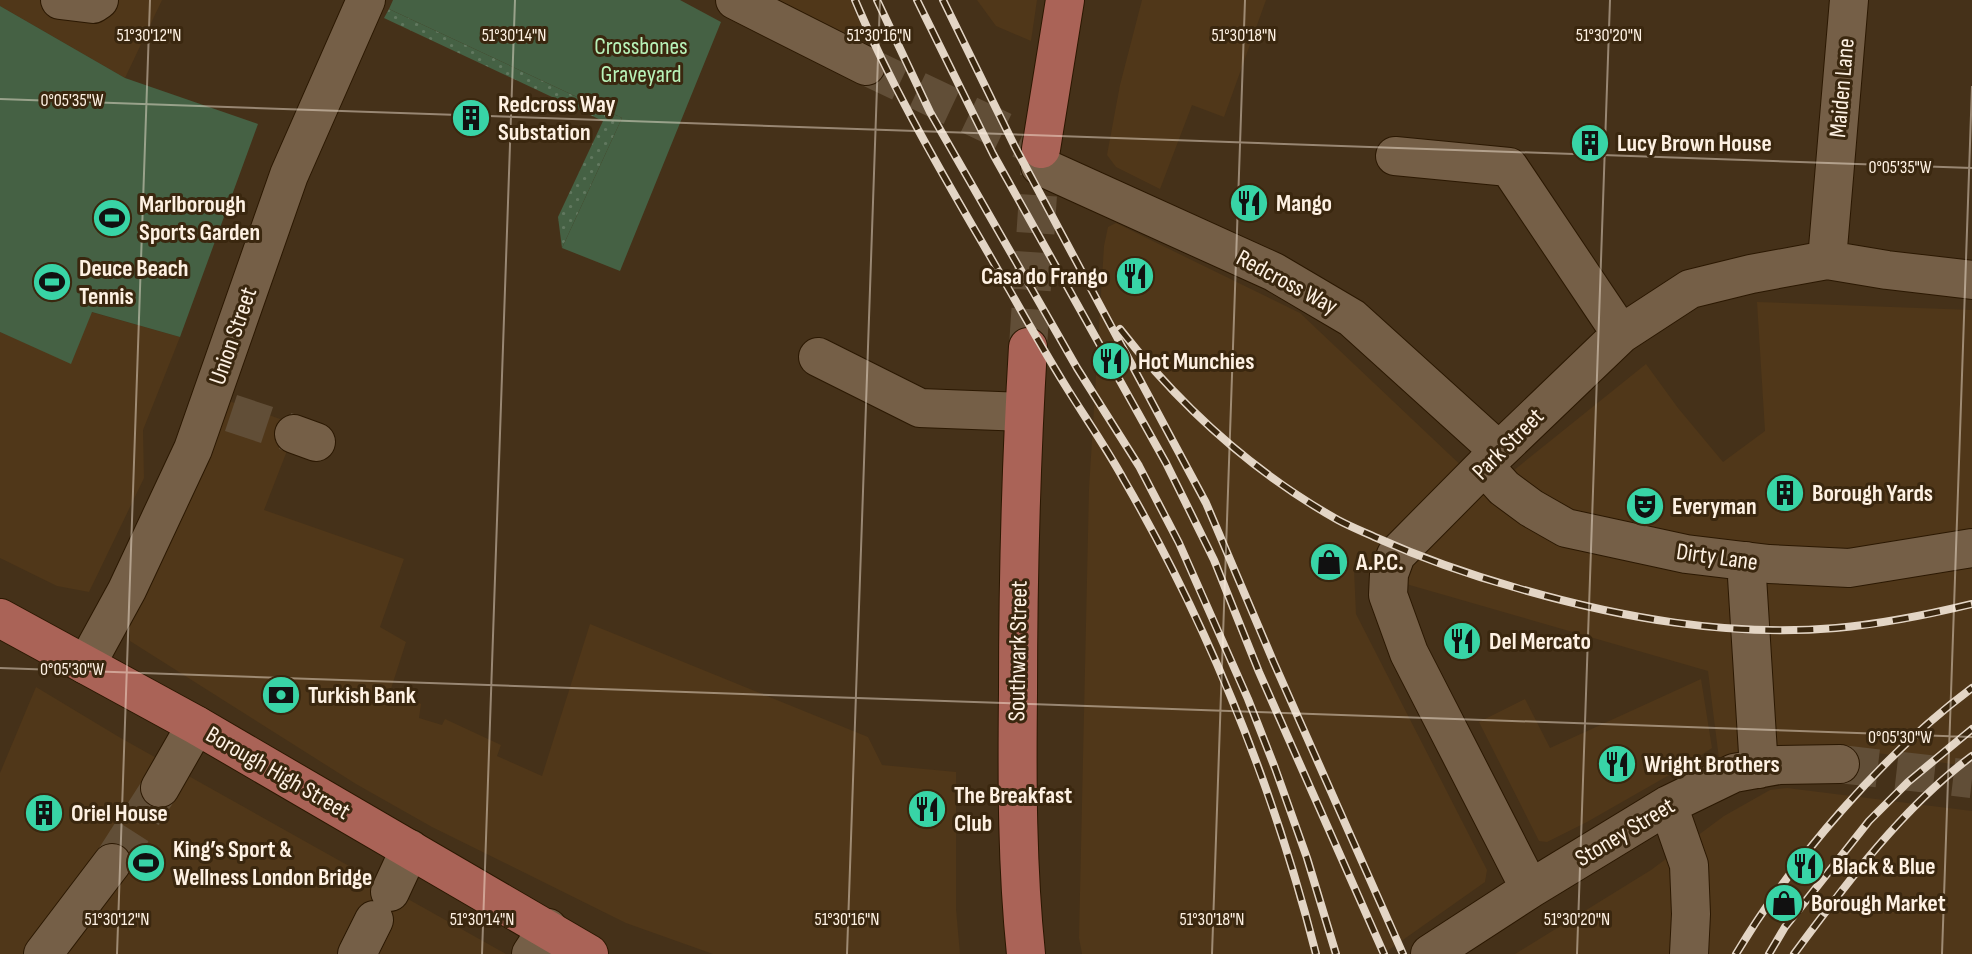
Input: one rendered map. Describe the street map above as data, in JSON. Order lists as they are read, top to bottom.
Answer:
{
  "streets": {
    "main road": ["Southwark Street", "Borough High Street"],
    "street": [
      "Maiden Lane",
      "Redcross Way",
      "Union Street",
      "Park Street",
      "Dirty Lane",
      "Stoney Street"
    ]
  },
  "crossings": [
    ["Maiden Lane", "Park Street"],
    ["Redcross Way", "Park Street"],
    ["Redcross Way", "Dirty Lane"],
    ["Union Street", "Borough High Street"],
    ["Park Street", "Dirty Lane"],
    ["Park Street", "Stoney Street"]
  ],
  "parks": ["Crossbones Graveyard"],
  "places": {
    "building": [
      "Redcross Way Substation",
      "Lucy Brown House",
      "Borough Yards",
      "Oriel House"
    ],
    "restaurant": [
      "Mango",
      "Casa do Frango",
      "Hot Munchies",
      "Del Mercato",
      "Wright Brothers",
      "The Breakfast Club",
      "Black & Blue"
    ],
    "sports": ["Marlborough Sports Garden", "Deuce Beach Tennis", "King’s Sport & Wellness London Bridge"],
    "theatre": ["Everyman"],
    "shop": ["A.P.C.", "Borough Market"],
    "bank": ["Turkish Bank"]
  },
  "coordinates": [
    "51°30'12\"N",
    "51°30'14\"N",
    "51°30'16\"N",
    "51°30'18\"N",
    "51°30'20\"N",
    "0°05'35\"W",
    "0°05'30\"W"
  ]
}
